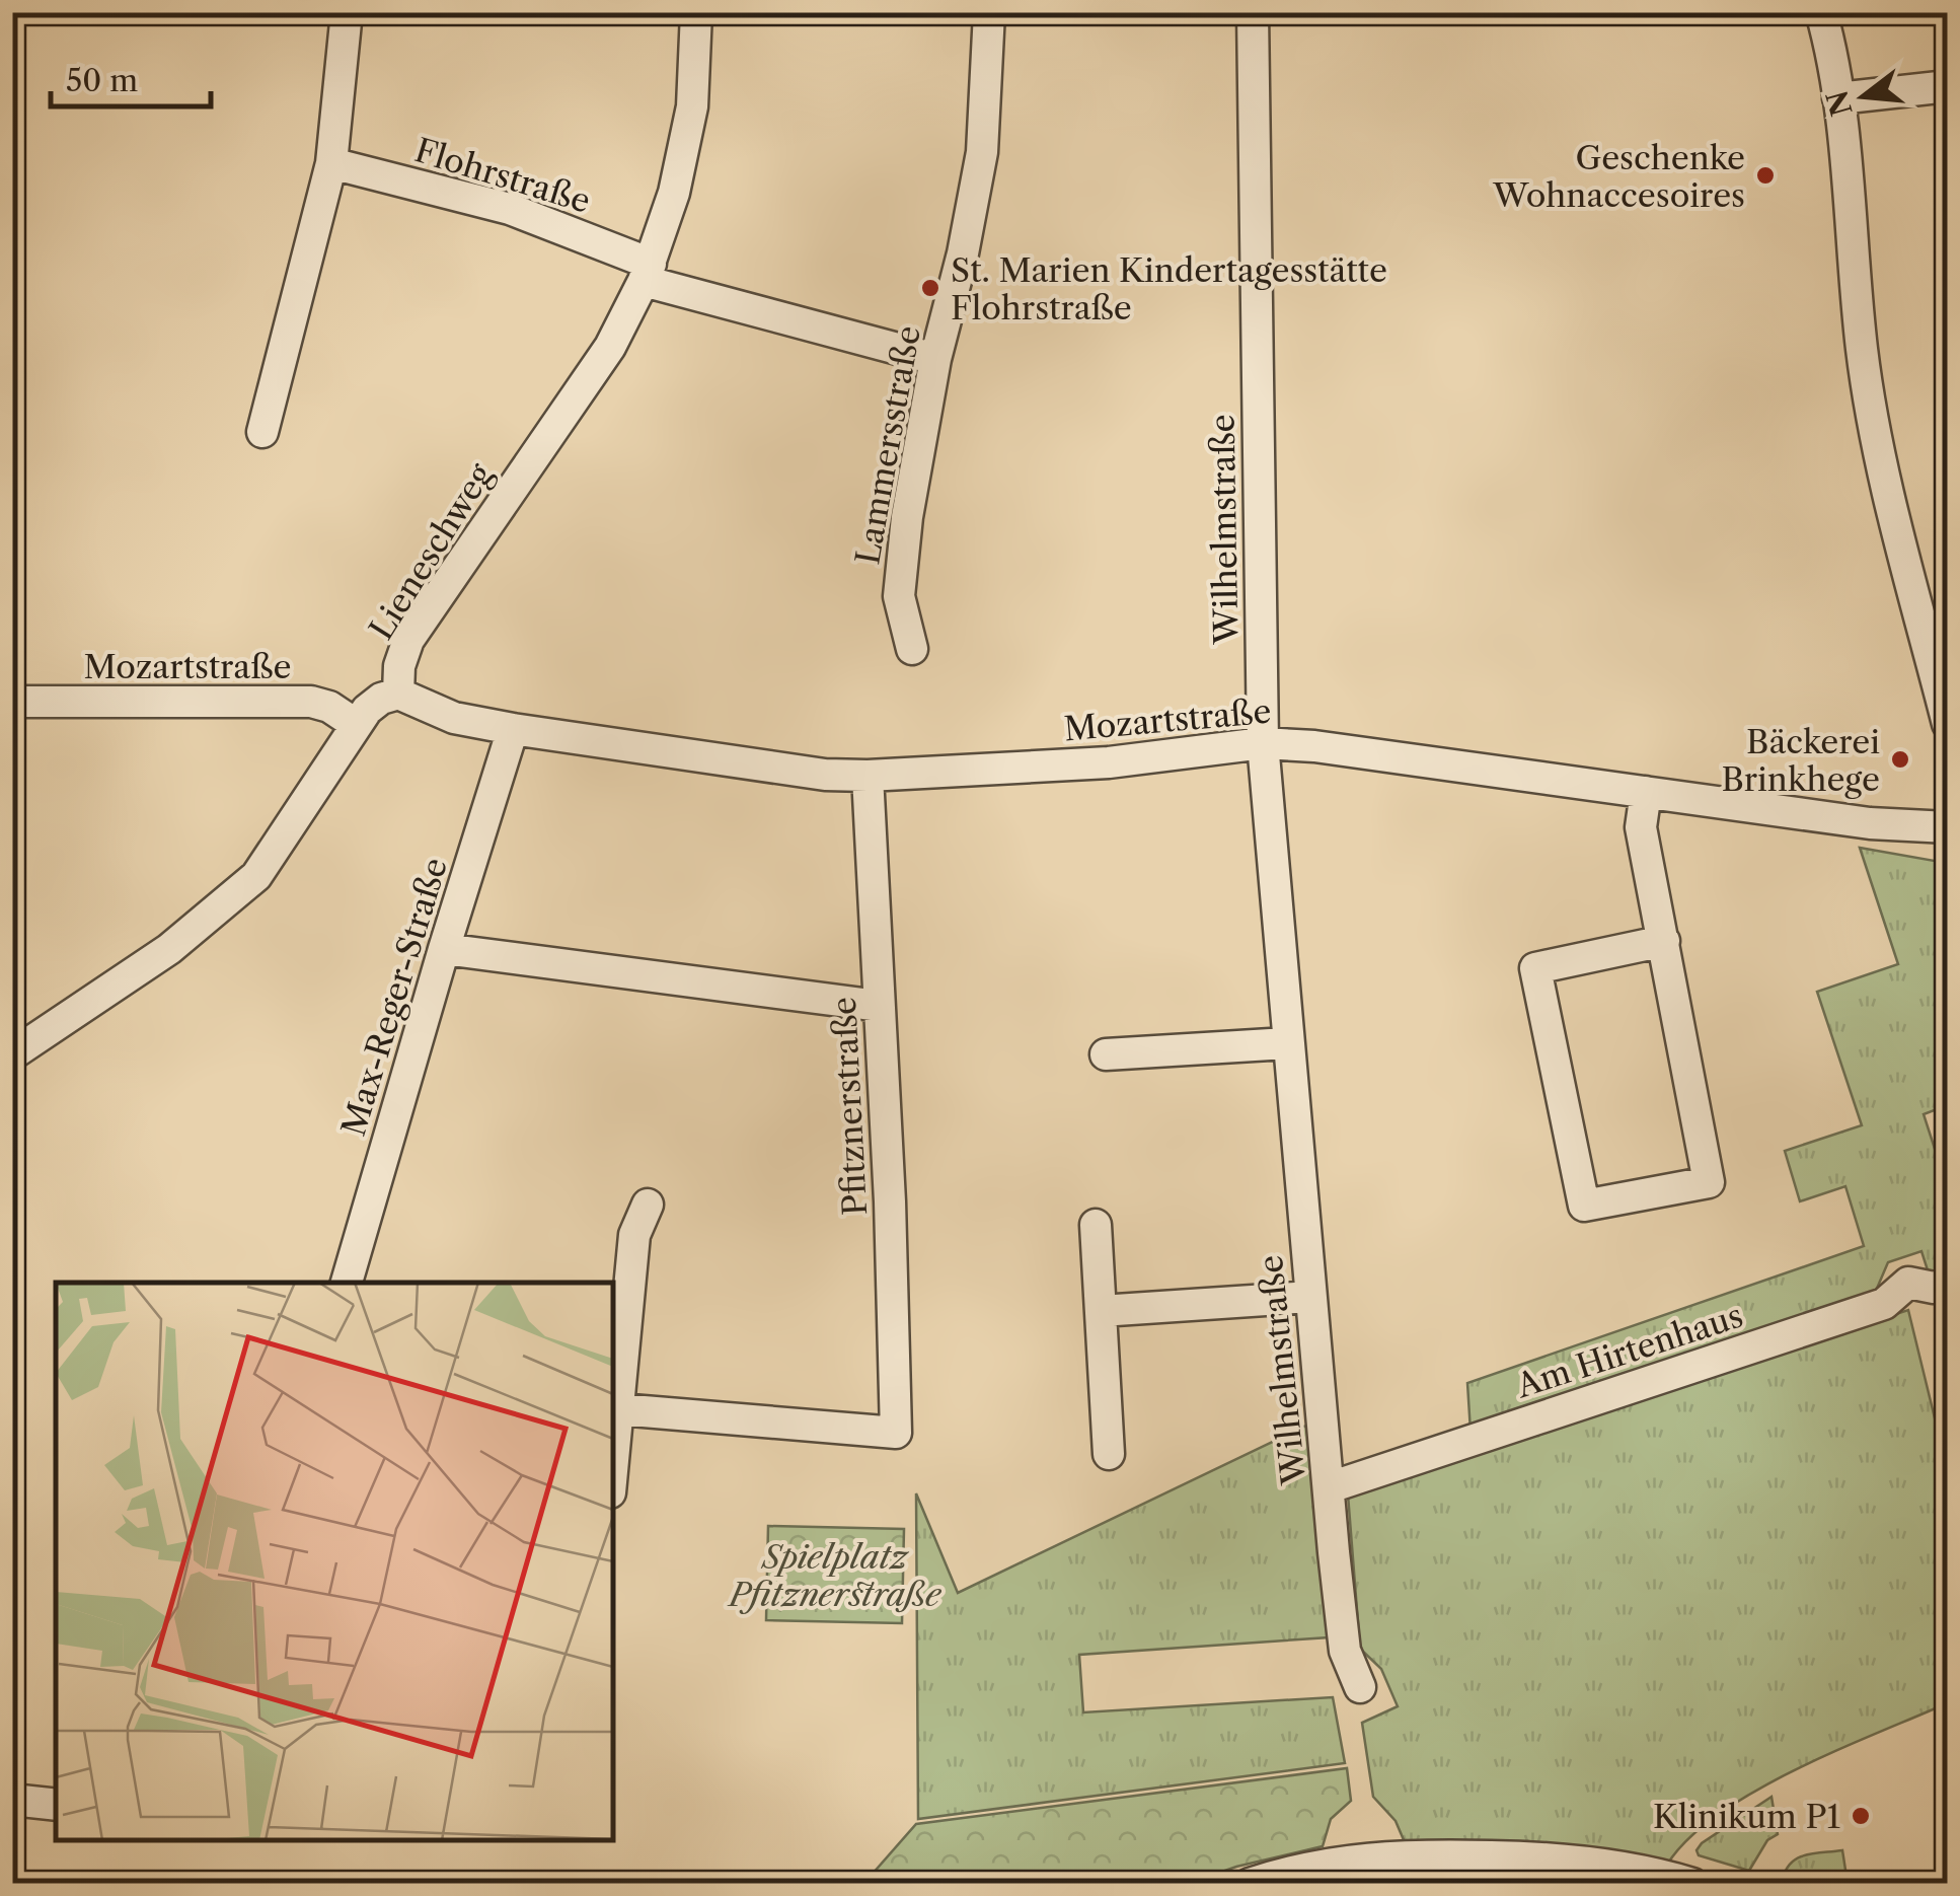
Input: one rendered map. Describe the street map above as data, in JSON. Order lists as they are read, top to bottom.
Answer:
{
  "streets": {
    "street": [
      "Flohrstraße",
      "Lammersstraße",
      "Wilhelmstraße",
      "Lieneschweg",
      "Mozartstraße",
      "Max-Reger-Straße",
      "Pfitznerstraße",
      "Am Hirtenhaus"
    ]
  },
  "crossings": [
    ["Flohrstraße", "Lammersstraße"],
    ["Flohrstraße", "Lieneschweg"],
    ["Wilhelmstraße", "Mozartstraße"],
    ["Wilhelmstraße", "Am Hirtenhaus"],
    ["Lieneschweg", "Mozartstraße"],
    ["Mozartstraße", "Max-Reger-Straße"],
    ["Mozartstraße", "Pfitznerstraße"]
  ],
  "parks": ["Spielplatz Pfitznerstraße"],
  "places": [
    "Geschenke Wohnaccesoires",
    "St. Marien Kindertagesstätte Flohrstraße",
    "Bäckerei Brinkhege",
    "Klinikum P1"
  ],
  "scale_bar": "50 m",
  "north": "left"
}
